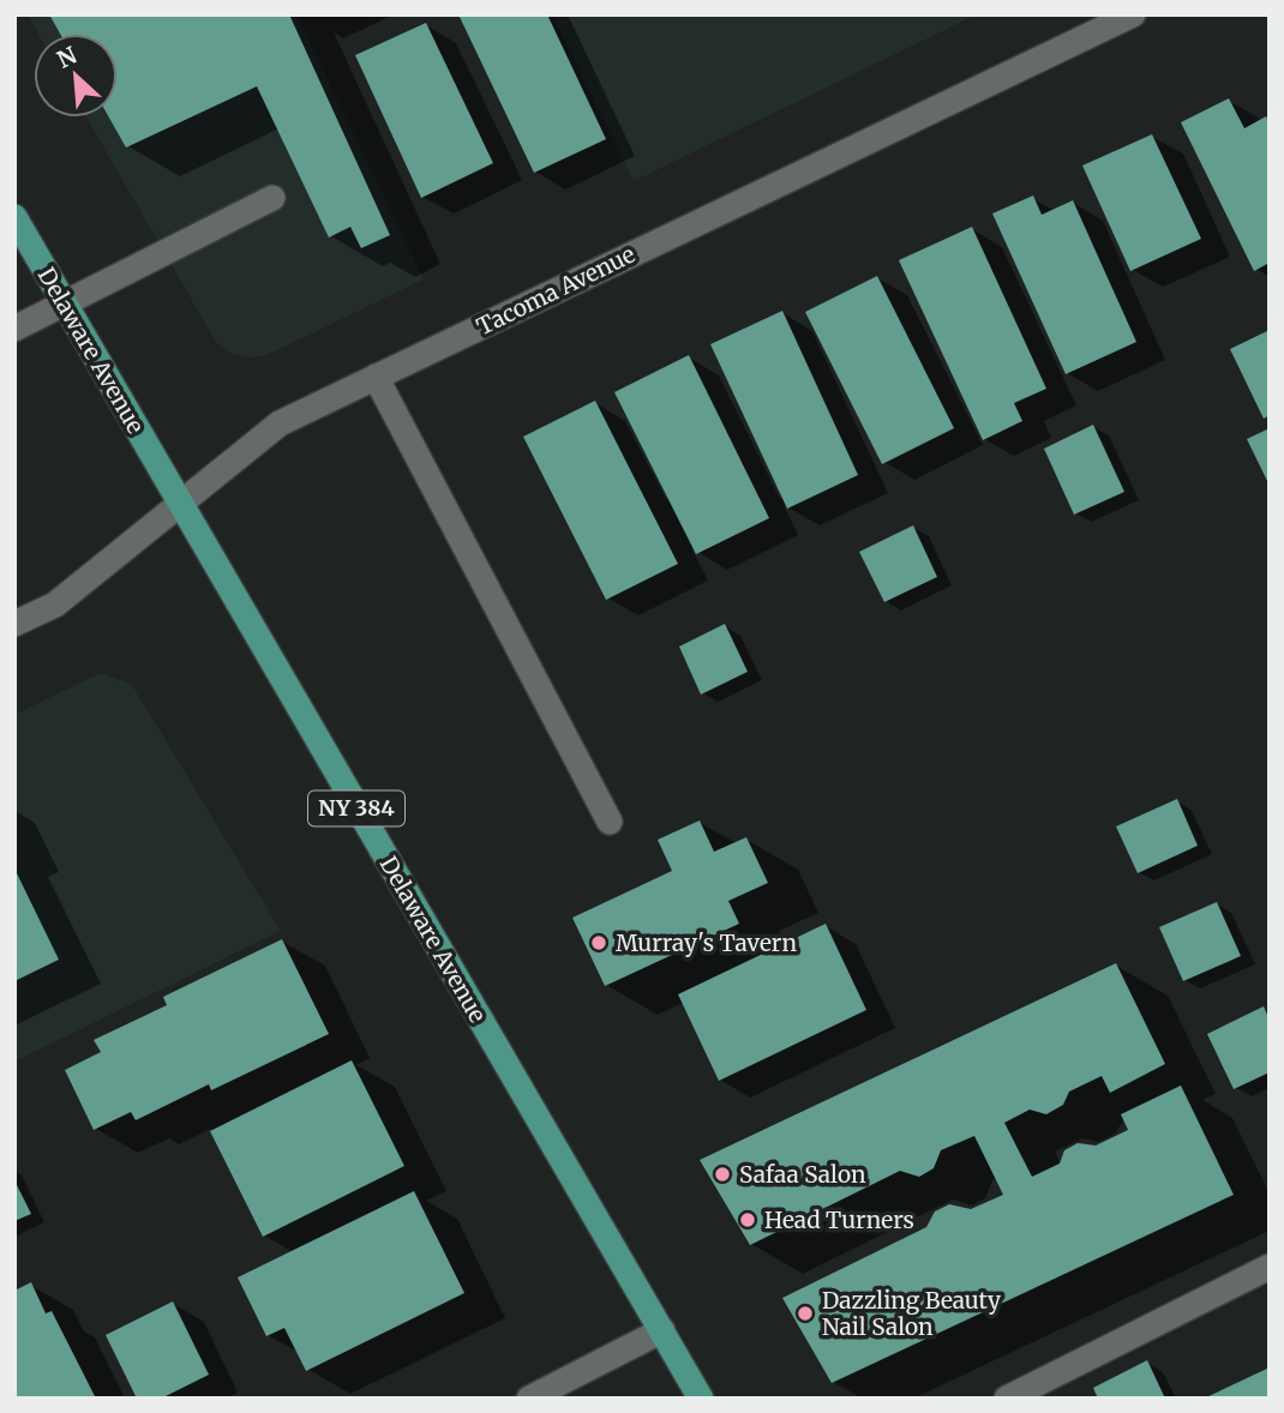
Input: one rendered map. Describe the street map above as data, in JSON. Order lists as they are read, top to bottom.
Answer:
{
  "streets": {
    "main road": ["Delaware Avenue", "NY 384"],
    "street": ["Tacoma Avenue"]
  },
  "crossings": [
    ["Tacoma Avenue", "Delaware Avenue"]
  ],
  "places": [
    "Murray's Tavern",
    "Safaa Salon",
    "Head Turners",
    "Dazzling Beauty Nail Salon"
  ],
  "north": "top left"
}
